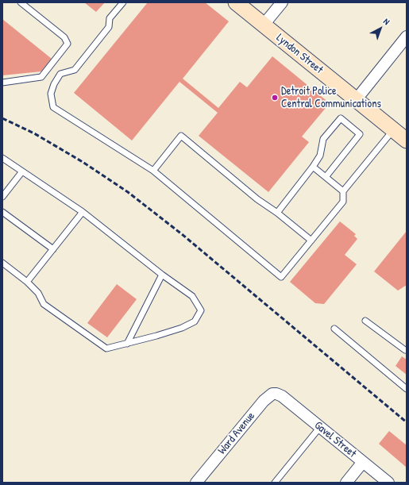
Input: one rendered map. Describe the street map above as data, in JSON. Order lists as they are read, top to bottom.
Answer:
{
  "streets": {
    "street": ["Lyndon Street", "Ward Avenue", "Gavel Street"]
  },
  "crossings": [
    ["Ward Avenue", "Gavel Street"]
  ],
  "places": ["Detroit Police Central Communications"],
  "north": "top right"
}
